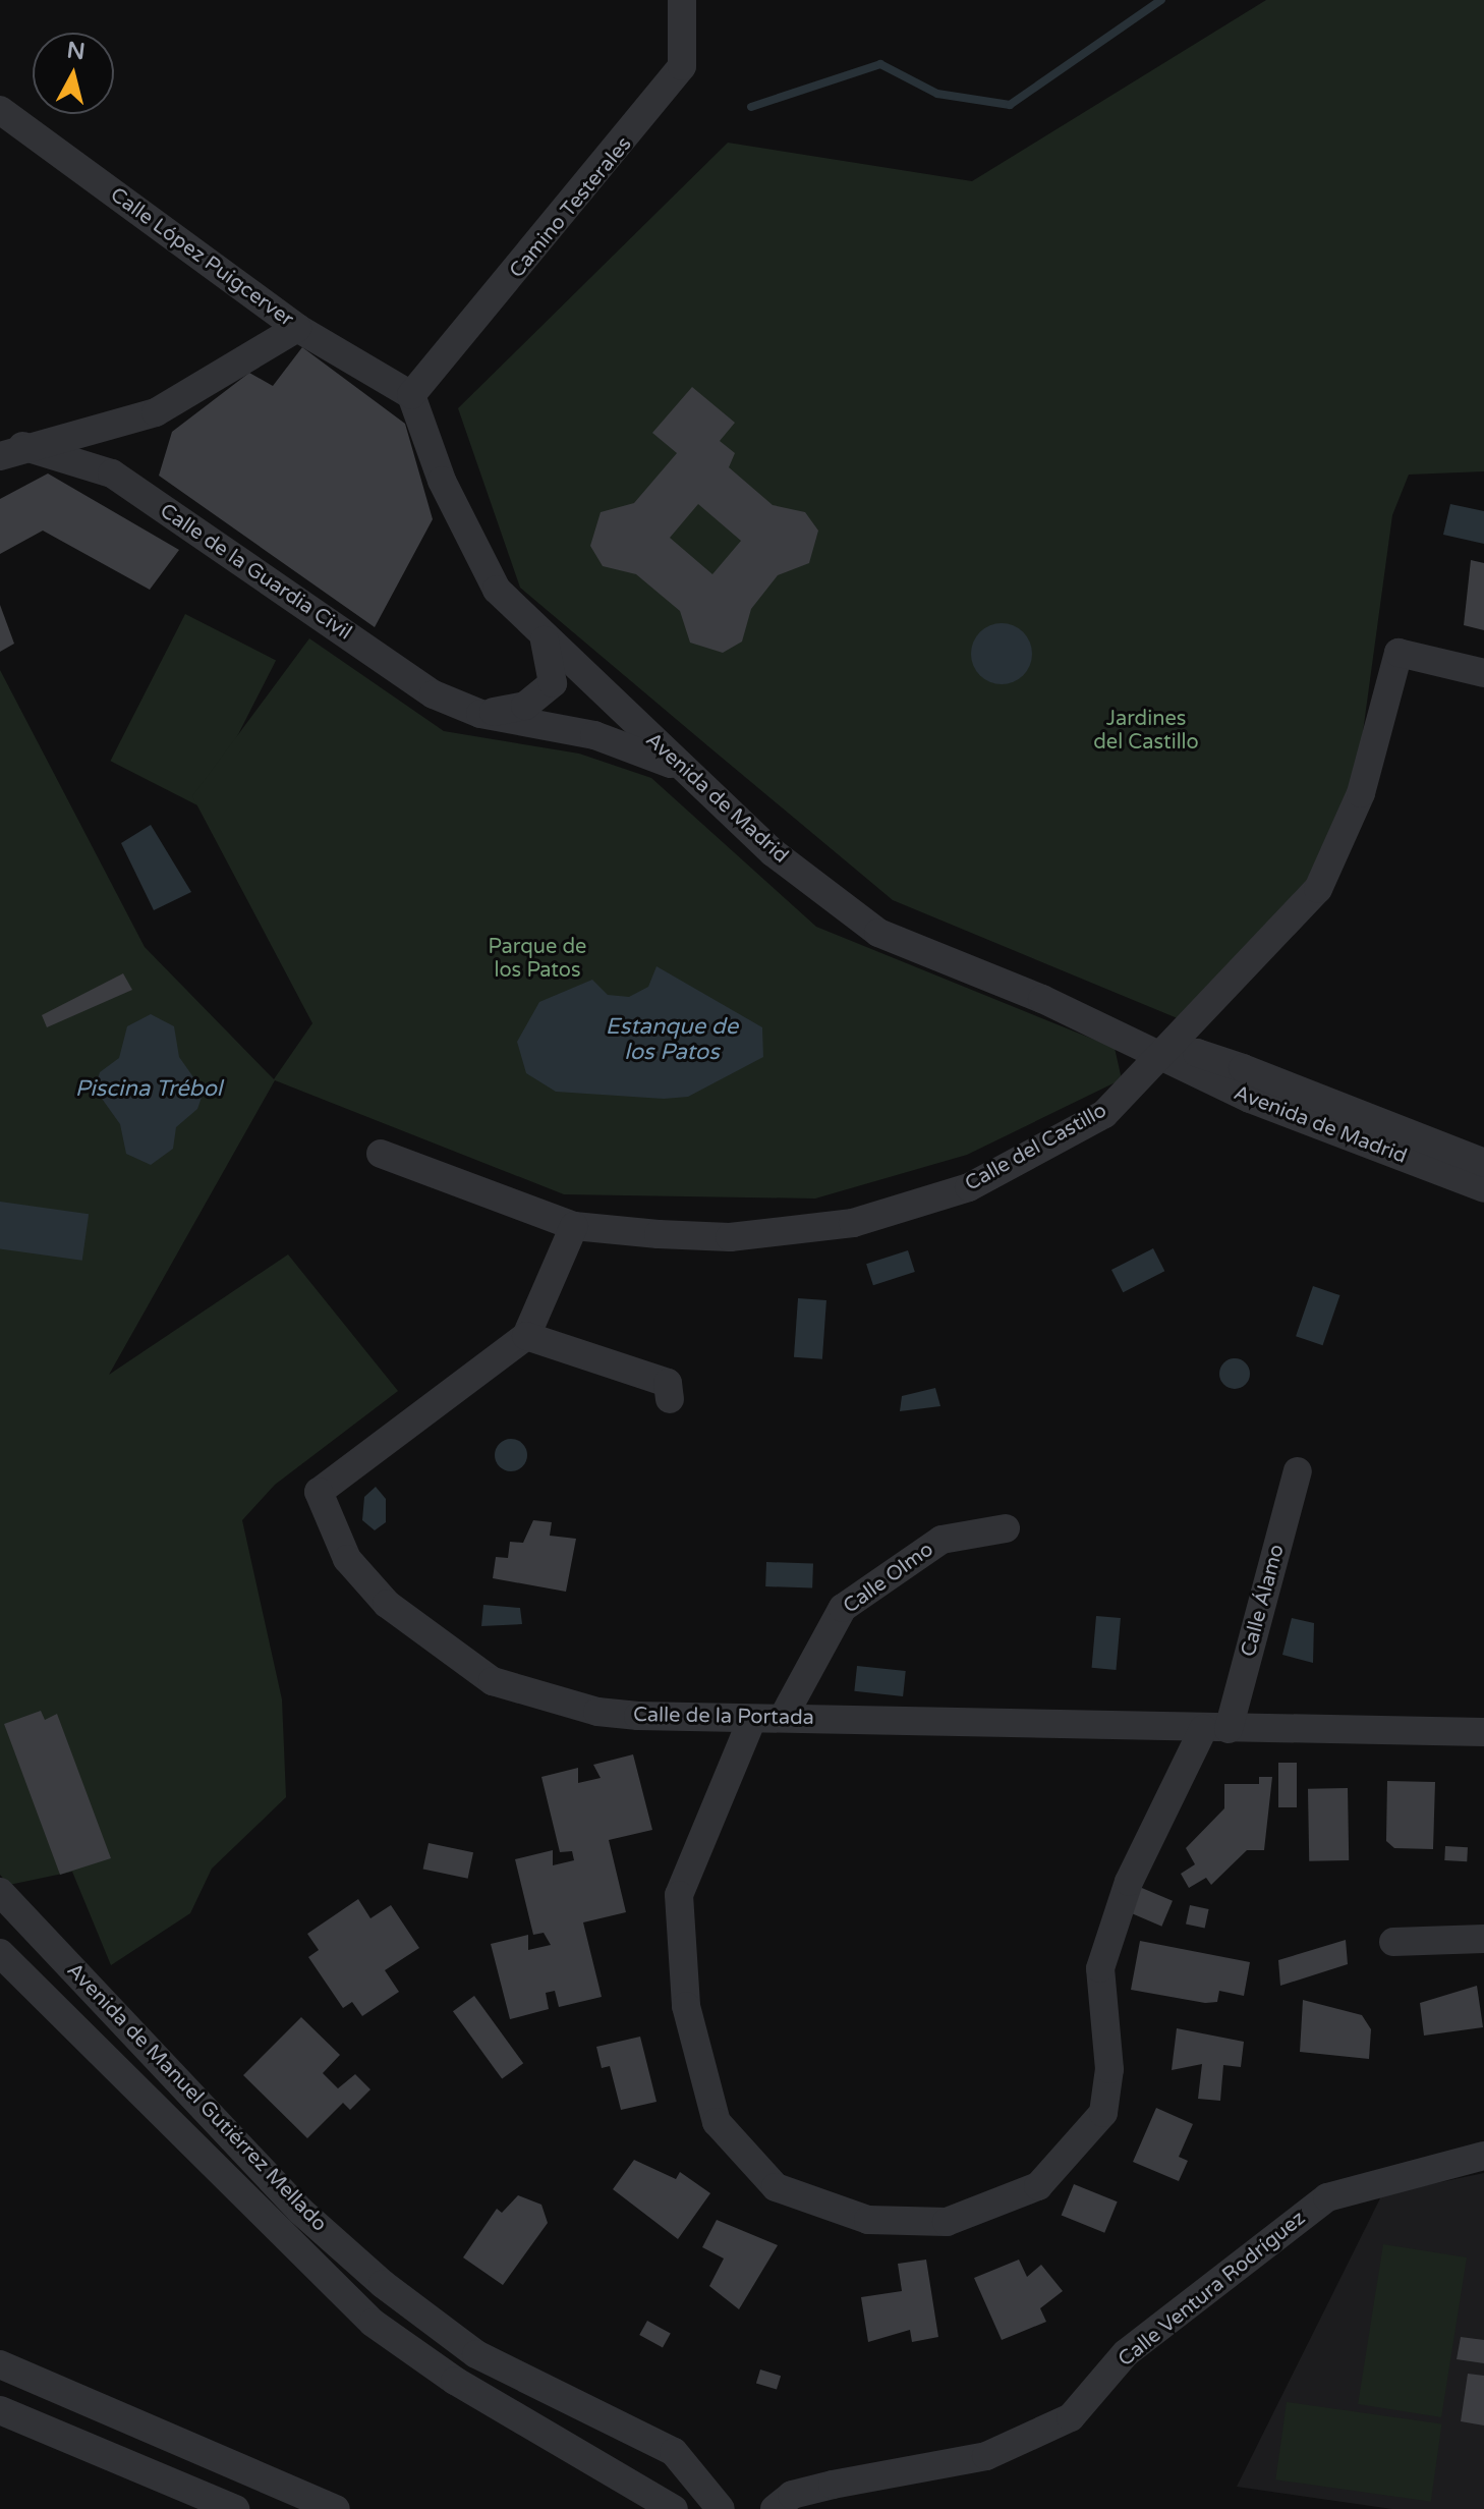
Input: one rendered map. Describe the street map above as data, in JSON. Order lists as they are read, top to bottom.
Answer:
{
  "streets": {
    "street": [
      "Camino Testerales",
      "Calle López Puigcerver",
      "Calle de la Guardia Civil",
      "Avenida de Madrid",
      "Calle del Castillo",
      "Calle Olmo",
      "Calle Álamo",
      "Calle de la Portada",
      "Avenida de Manuel Gutiérrez Mellado",
      "Calle Ventura Rodríguez"
    ]
  },
  "crossings": [
    ["Camino Testerales", "Calle López Puigcerver"],
    ["Camino Testerales", "Avenida de Madrid"],
    ["Calle López Puigcerver", "Avenida de Madrid"],
    ["Calle de la Guardia Civil", "Avenida de Madrid"],
    ["Avenida de Madrid", "Calle del Castillo"],
    ["Calle del Castillo", "Calle de la Portada"],
    ["Calle Olmo", "Calle de la Portada"],
    ["Calle Álamo", "Calle de la Portada"]
  ],
  "water": ["Estanque de los Patos", "Piscina Trébol"],
  "parks": ["Jardines del Castillo", "Parque de los Patos"],
  "north": "top"
}
